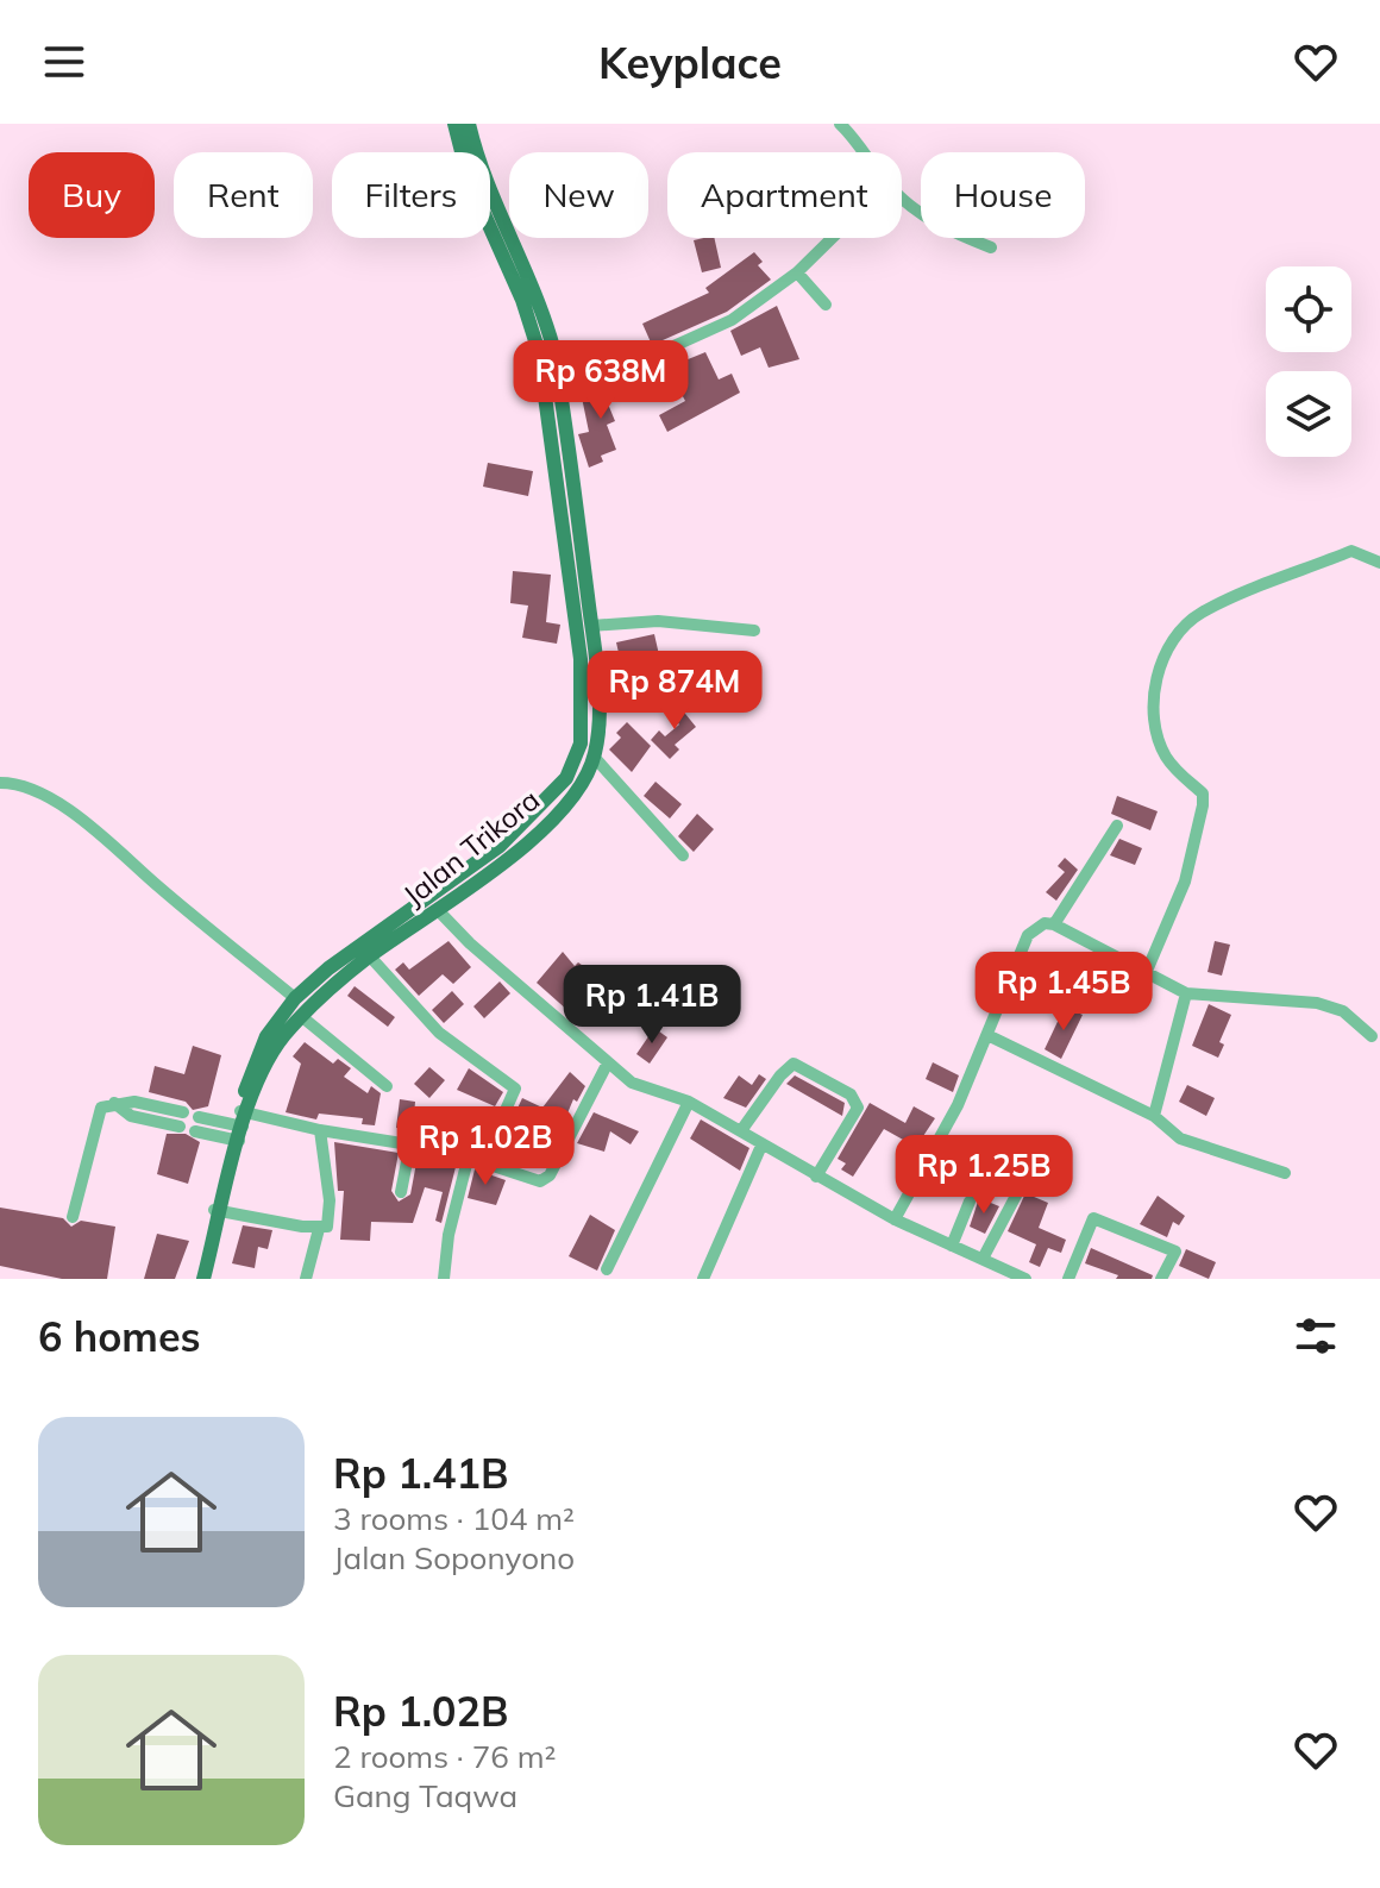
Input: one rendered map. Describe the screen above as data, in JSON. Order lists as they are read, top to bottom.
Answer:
{
  "streets": {
    "main road": ["Jalan Trikora"]
  },
  "page": {
    "header": "Keyplace",
    "chip": [
      "Buy",
      "Rent",
      "Filters",
      "New",
      "Apartment",
      "House"
    ],
    "price": [
      "Rp 638M",
      "Rp 874M",
      "Rp 1.45B",
      "Rp 1.41B",
      "Rp 1.02B",
      "Rp 1.25B"
    ],
    "heading": "6 homes",
    "list": [
      {
        "name": "Rp 1.41B",
        "note": "3 rooms · 104 m² · Jalan Soponyono"
      },
      {
        "name": "Rp 1.02B",
        "note": "2 rooms · 76 m² · Gang Taqwa"
      }
    ]
  }
}
